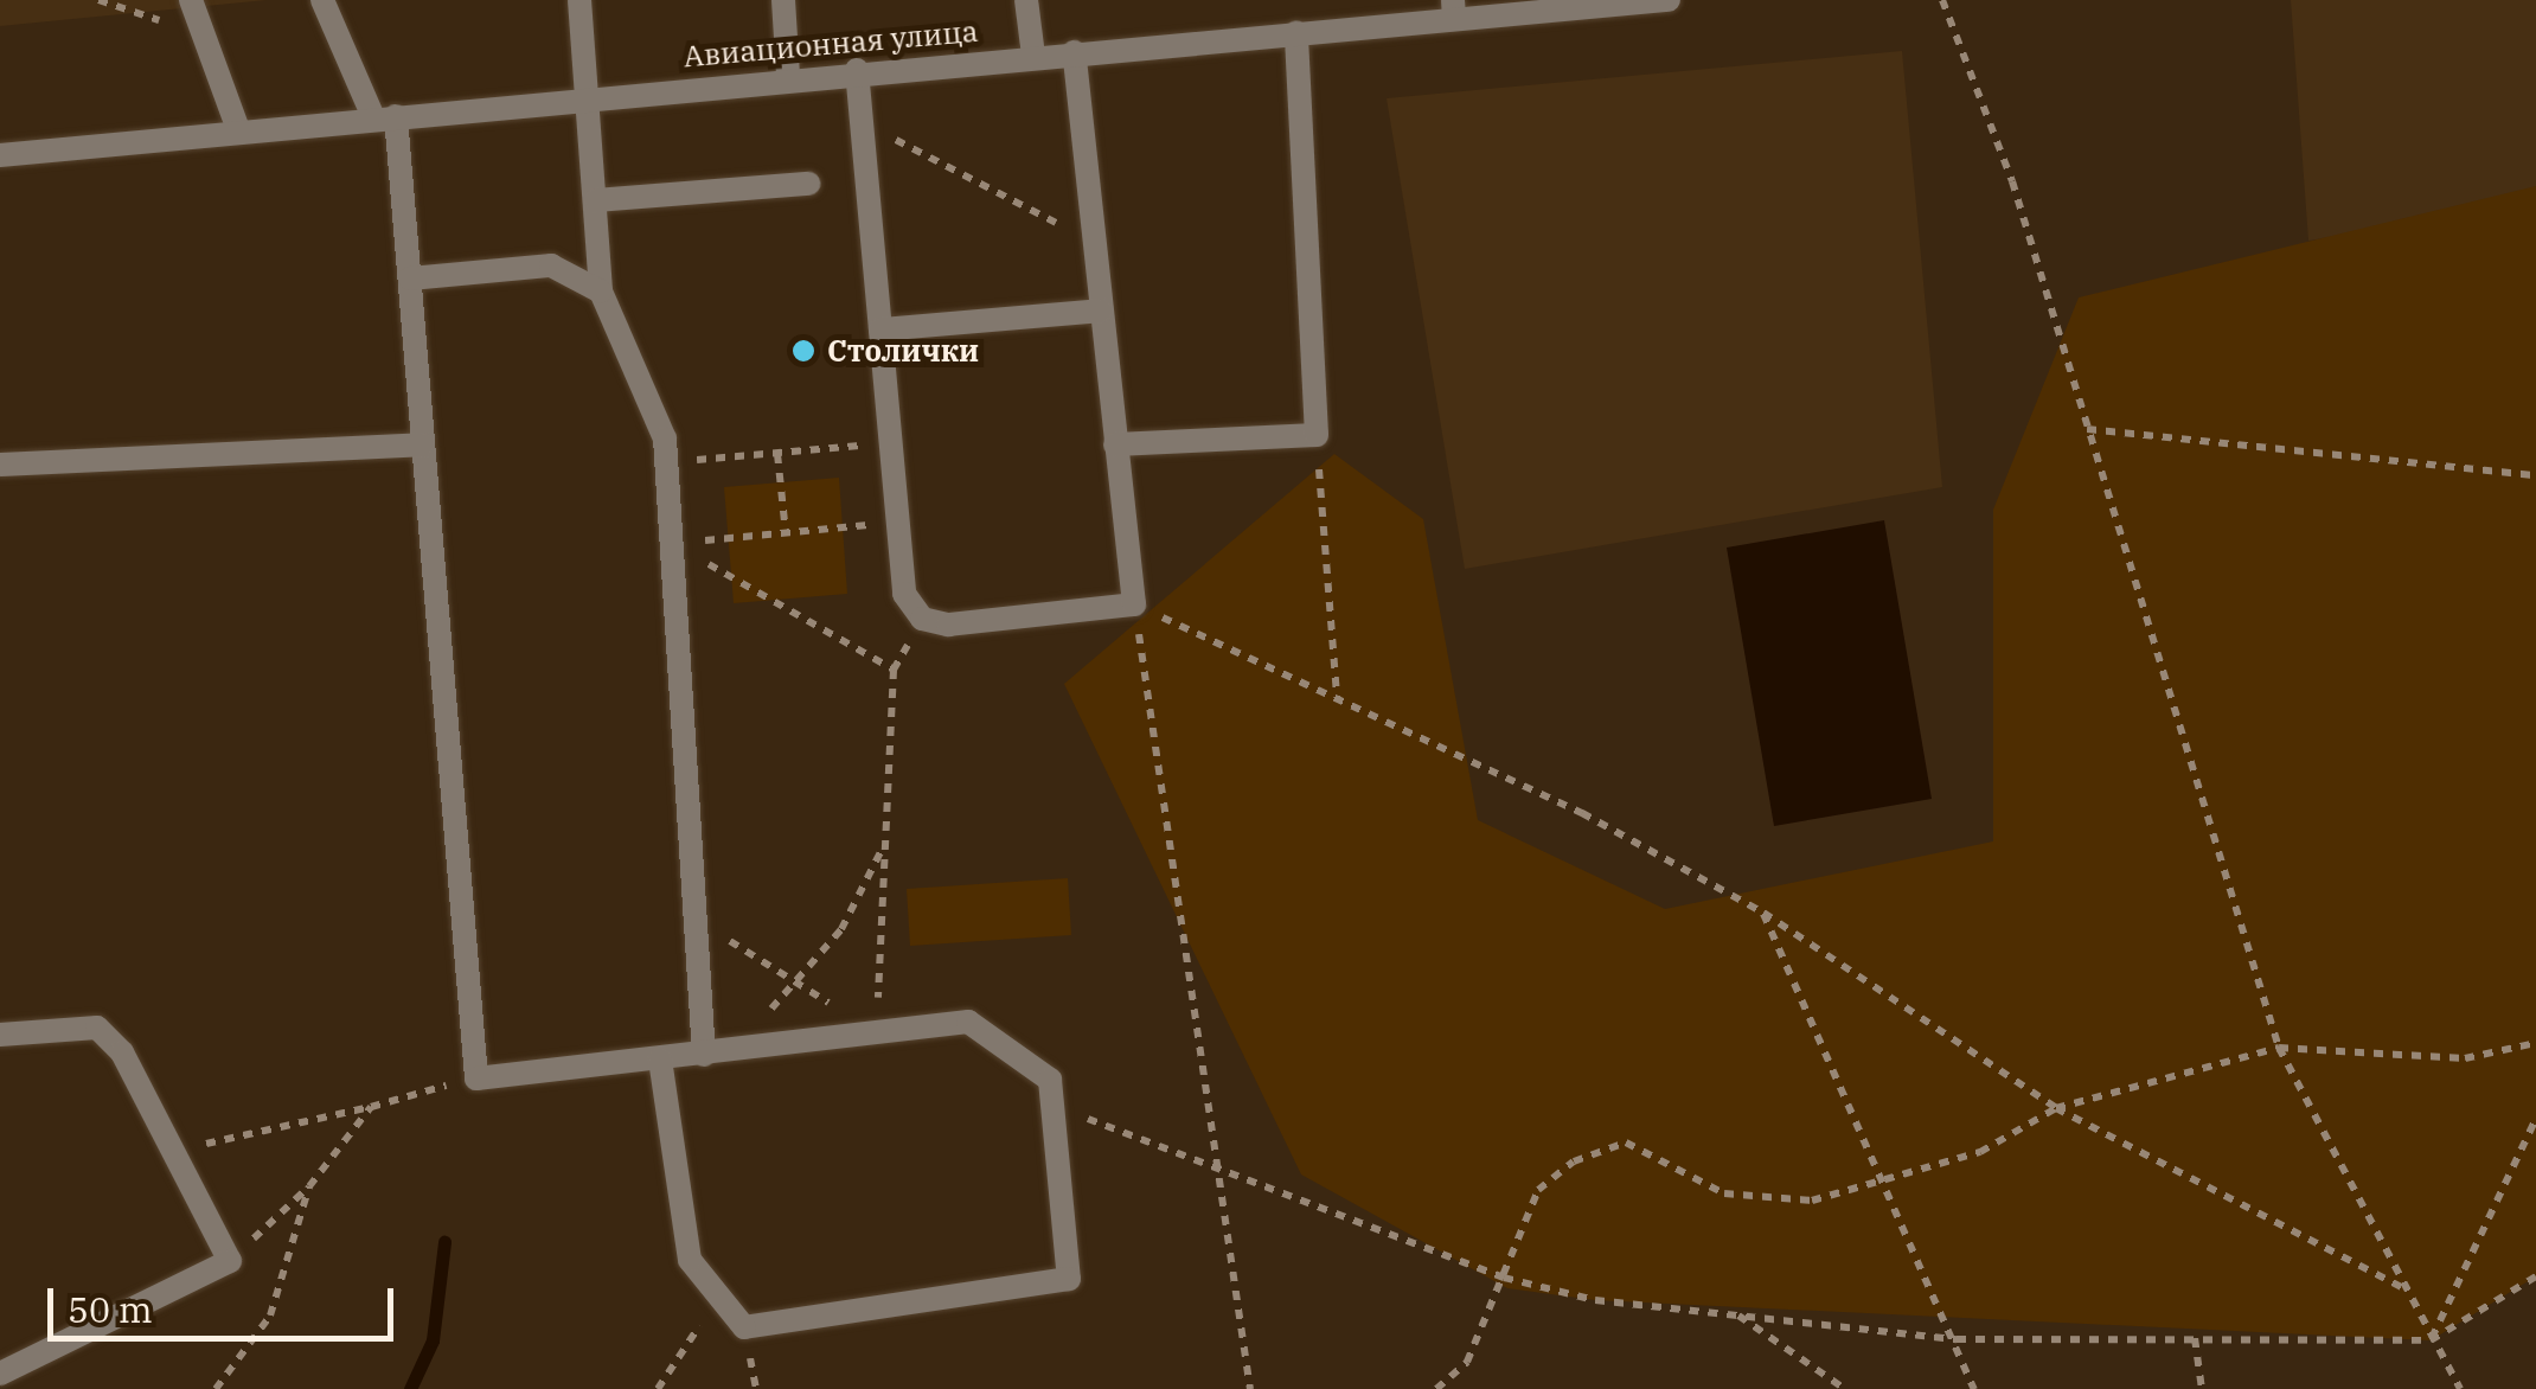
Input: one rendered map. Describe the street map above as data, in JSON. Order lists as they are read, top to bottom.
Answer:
{
  "streets": {
    "street": ["Авиационная улица"]
  },
  "places": ["Столички"],
  "scale_bar": "50 m"
}
